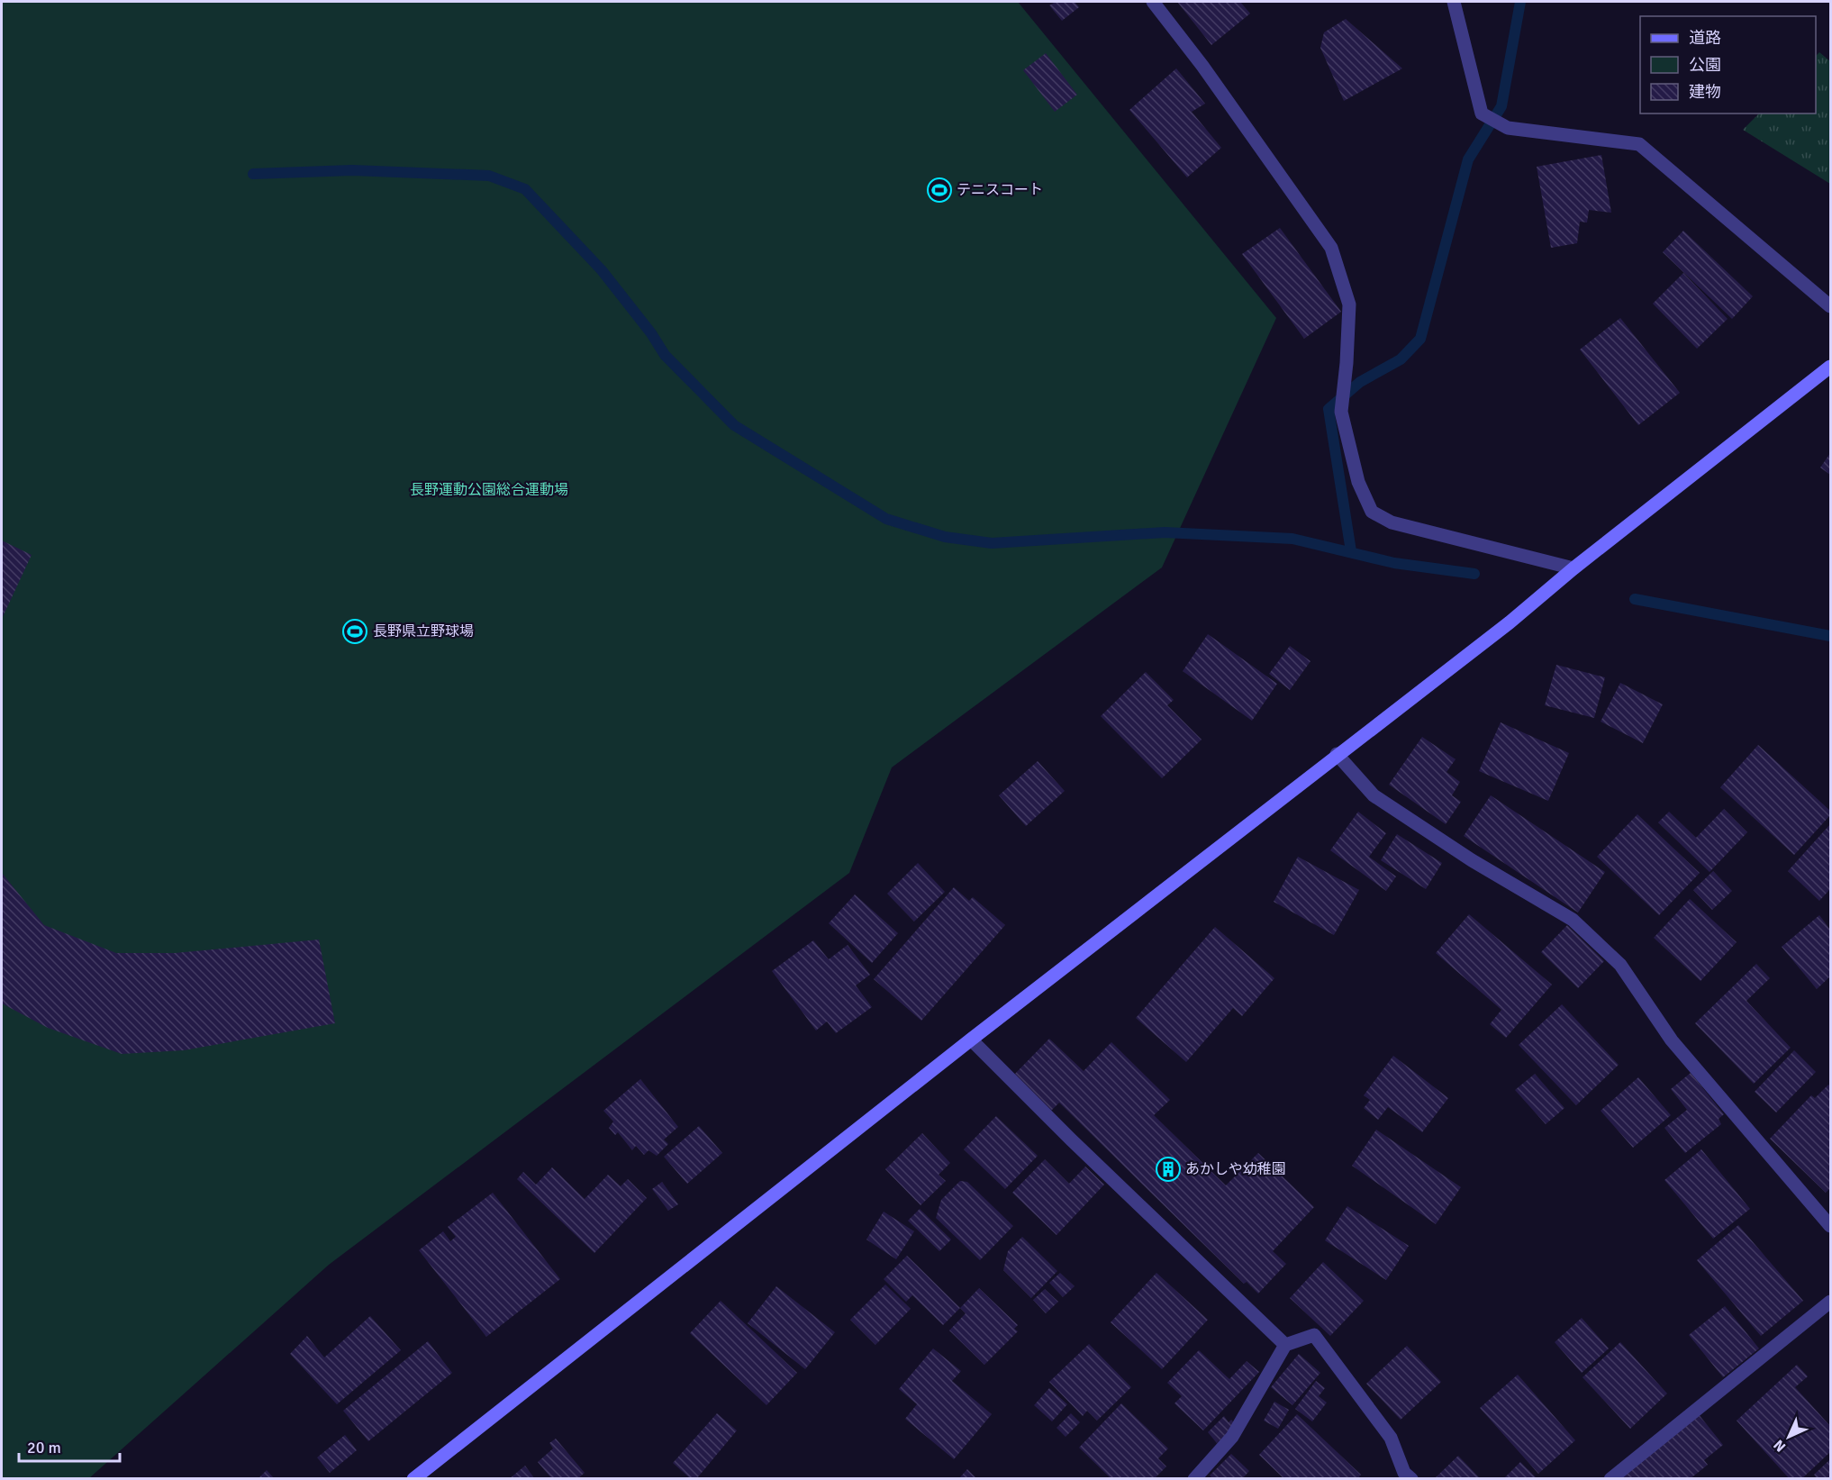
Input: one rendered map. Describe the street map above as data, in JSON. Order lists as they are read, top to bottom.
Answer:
{
  "parks": ["長野運動公園総合運動場"],
  "places": {
    "sports": ["テニスコート", "長野県立野球場"],
    "building": ["あかしや幼稚園"]
  },
  "legend": ["道路", "公園", "建物"],
  "scale_bar": "20 m",
  "north": "bottom left"
}
